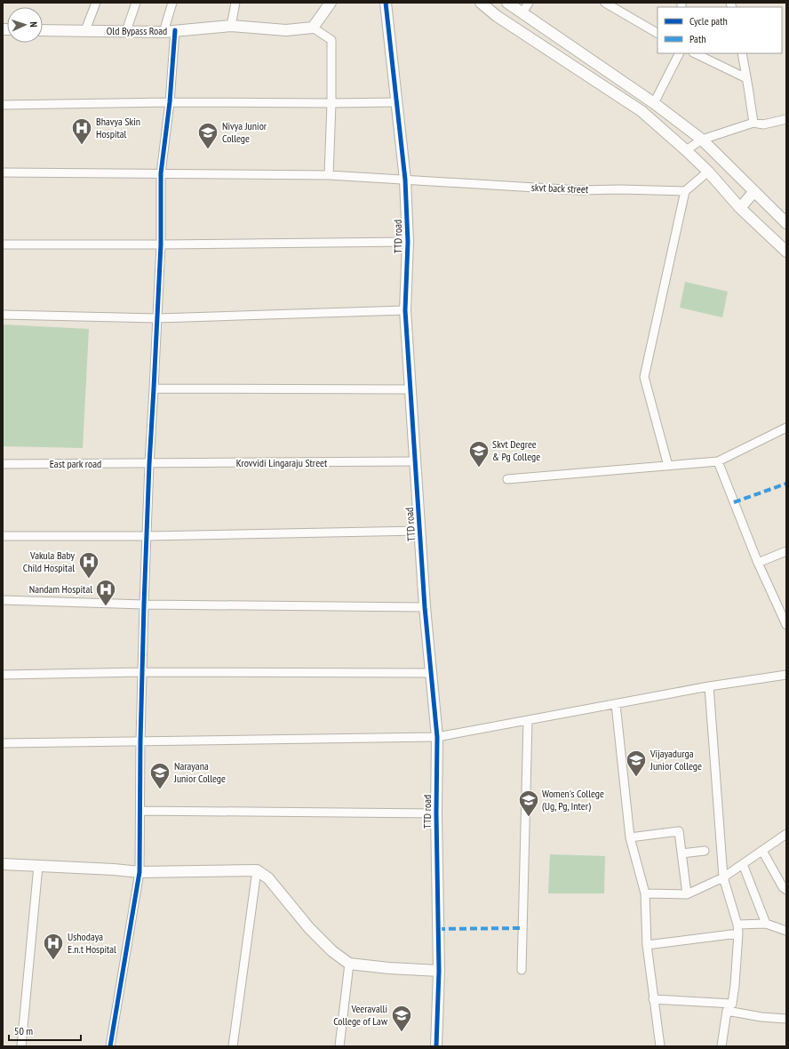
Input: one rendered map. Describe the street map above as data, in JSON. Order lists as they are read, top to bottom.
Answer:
{
  "streets": {
    "street": [
      "Old Bypass Road",
      "skvt back street",
      "TTD road",
      "Krovvidi Lingaraju Street",
      "East park road"
    ]
  },
  "crossings": [
    ["skvt back street", "TTD road"],
    ["TTD road", "Krovvidi Lingaraju Street"],
    ["Krovvidi Lingaraju Street", "East park road"]
  ],
  "places": {
    "hospital": [
      "Bhavya Skin Hospital",
      "Vakula Baby Child Hospital",
      "Nandam Hospital",
      "Ushodaya E.n.t Hospital"
    ],
    "school or university": [
      "Nivya Junior College",
      "Skvt Degree & Pg College",
      "Vijayadurga Junior College",
      "Narayana Junior College",
      "Women's College (Ug, Pg, Inter)",
      "Veeravalli College of Law"
    ]
  },
  "legend": ["Cycle path", "Path"],
  "scale_bar": "50 m",
  "north": "right"
}
